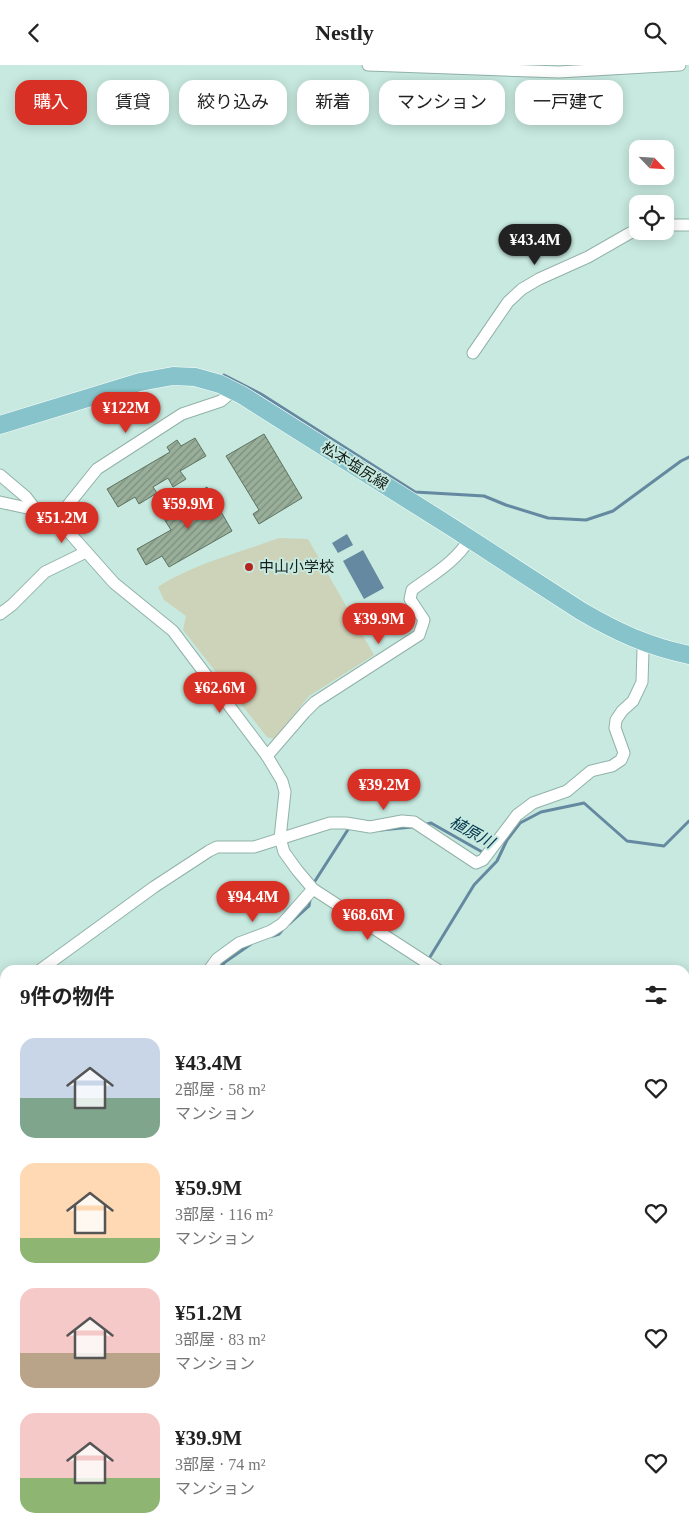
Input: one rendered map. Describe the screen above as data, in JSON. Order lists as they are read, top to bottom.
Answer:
{
  "streets": {
    "main road": ["松本塩尻線"]
  },
  "water": ["植原川"],
  "places": ["中山小学校"],
  "north": "bottom right",
  "page": {
    "header": "Nestly",
    "chip": [
      "購入",
      "賃貸",
      "絞り込み",
      "新着",
      "マンション",
      "一戸建て"
    ],
    "price": [
      "¥43.4M",
      "¥122M",
      "¥59.9M",
      "¥51.2M",
      "¥39.9M",
      "¥62.6M",
      "¥39.2M",
      "¥94.4M",
      "¥68.6M"
    ],
    "heading": "9件の物件",
    "list": [
      {
        "name": "¥43.4M",
        "note": "2部屋 · 58 m² · マンション"
      },
      {
        "name": "¥59.9M",
        "note": "3部屋 · 116 m² · マンション"
      },
      {
        "name": "¥51.2M",
        "note": "3部屋 · 83 m² · マンション"
      },
      {
        "name": "¥39.9M",
        "note": "3部屋 · 74 m² · マンション"
      }
    ]
  }
}
